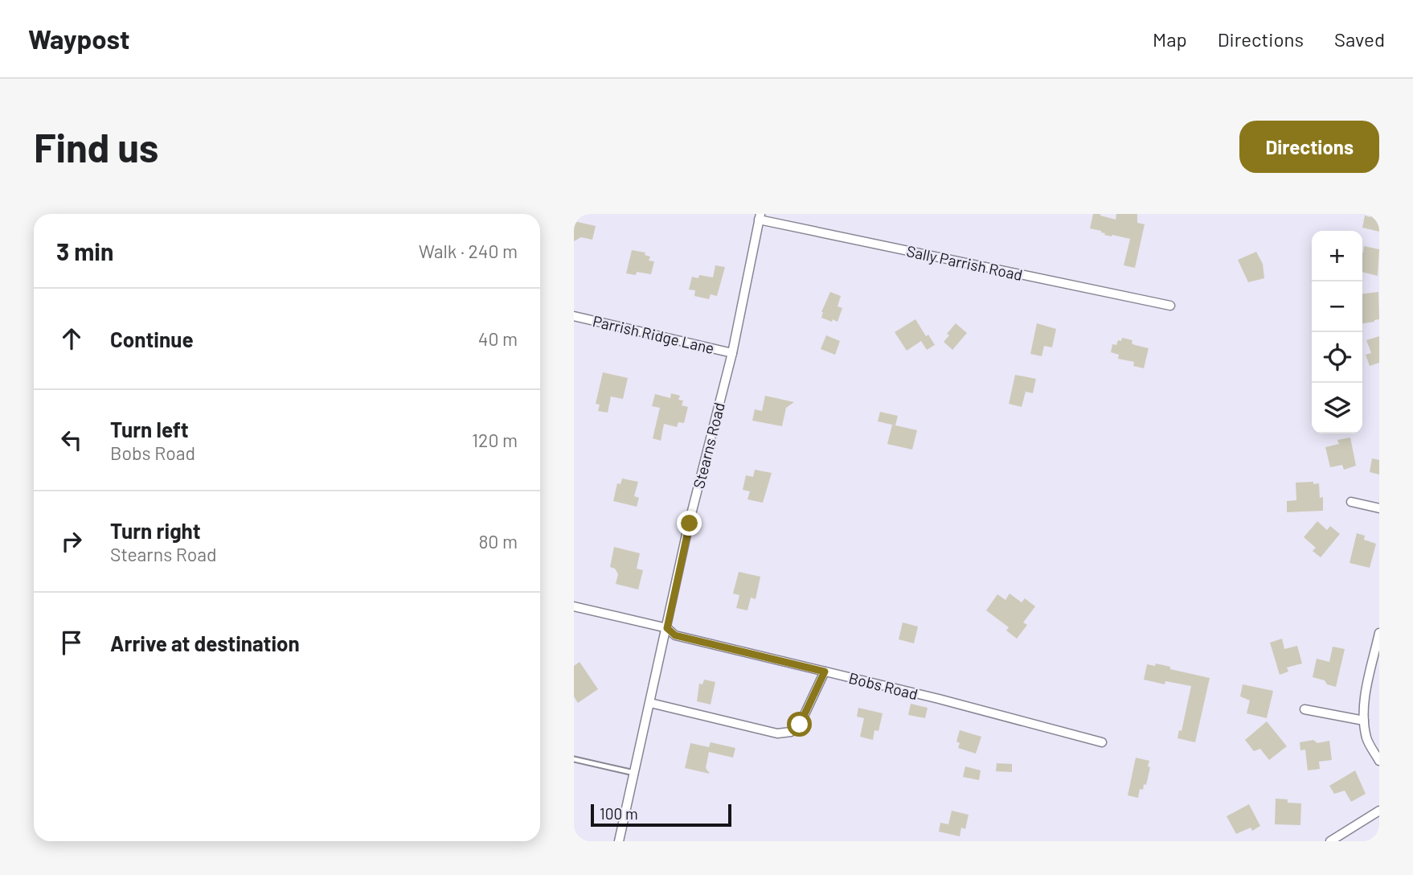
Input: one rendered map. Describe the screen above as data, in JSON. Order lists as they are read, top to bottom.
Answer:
{
  "streets": {
    "street": [
      "Sally Parrish Road",
      "Parrish Ridge Lane",
      "Stearns Road",
      "Bobs Road"
    ]
  },
  "crossings": [
    ["Sally Parrish Road", "Stearns Road"],
    ["Parrish Ridge Lane", "Stearns Road"],
    ["Stearns Road", "Bobs Road"]
  ],
  "scale_bar": "100 m",
  "page": {
    "header": "Waypost",
    "nav": ["Map", "Directions", "Saved"],
    "buttons": "Directions",
    "title": "Find us",
    "heading": ["3 min", "Walk · 240 m"],
    "map_buttons": ["+", "−"],
    "list": [
      ["Continue", "40 m"],
      ["Turn left", "Bobs Road", "120 m"],
      ["Turn right", "Stearns Road", "80 m"],
      "Arrive at destination"
    ],
    "scale": "100 m"
  }
}
